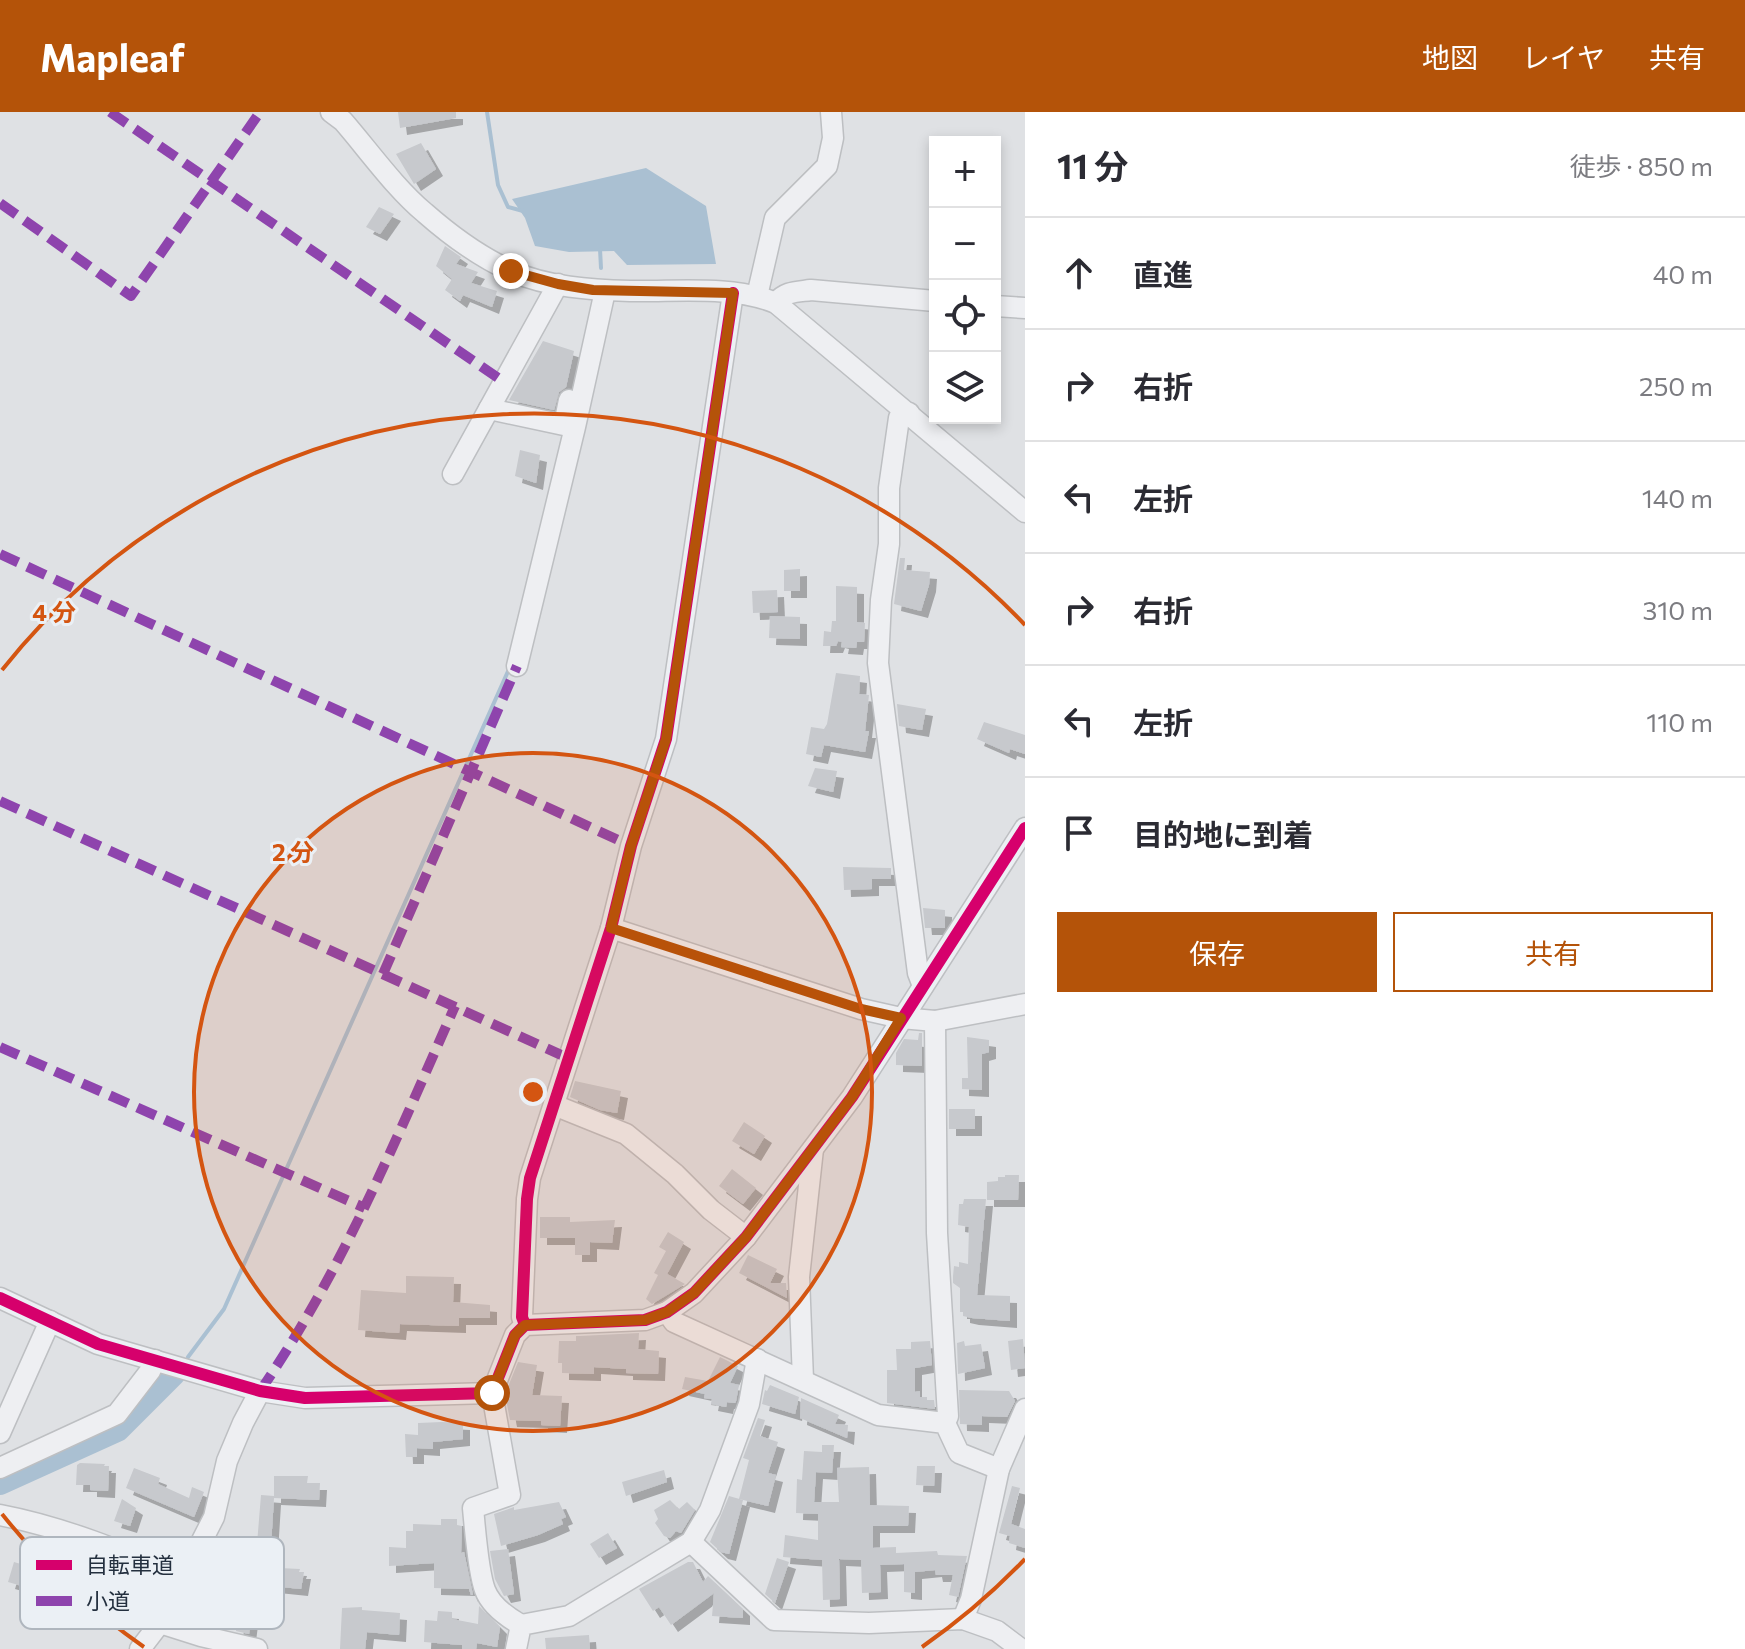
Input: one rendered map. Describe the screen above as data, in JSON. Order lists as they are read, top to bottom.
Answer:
{
  "legend": ["自転車道", "小道"],
  "page": {
    "header": "Mapleaf",
    "nav": ["地図", "レイヤ", "共有"],
    "heading": ["11 分", "徒歩 · 850 m"],
    "map_buttons": ["+", "−"],
    "list": [
      ["直進", "40 m"],
      ["右折", "250 m"],
      ["左折", "140 m"],
      ["右折", "310 m"],
      ["左折", "110 m"],
      "目的地に到着"
    ],
    "buttons": ["保存", "共有"]
  },
  "rings": ["4 分", "2 分"]
}
